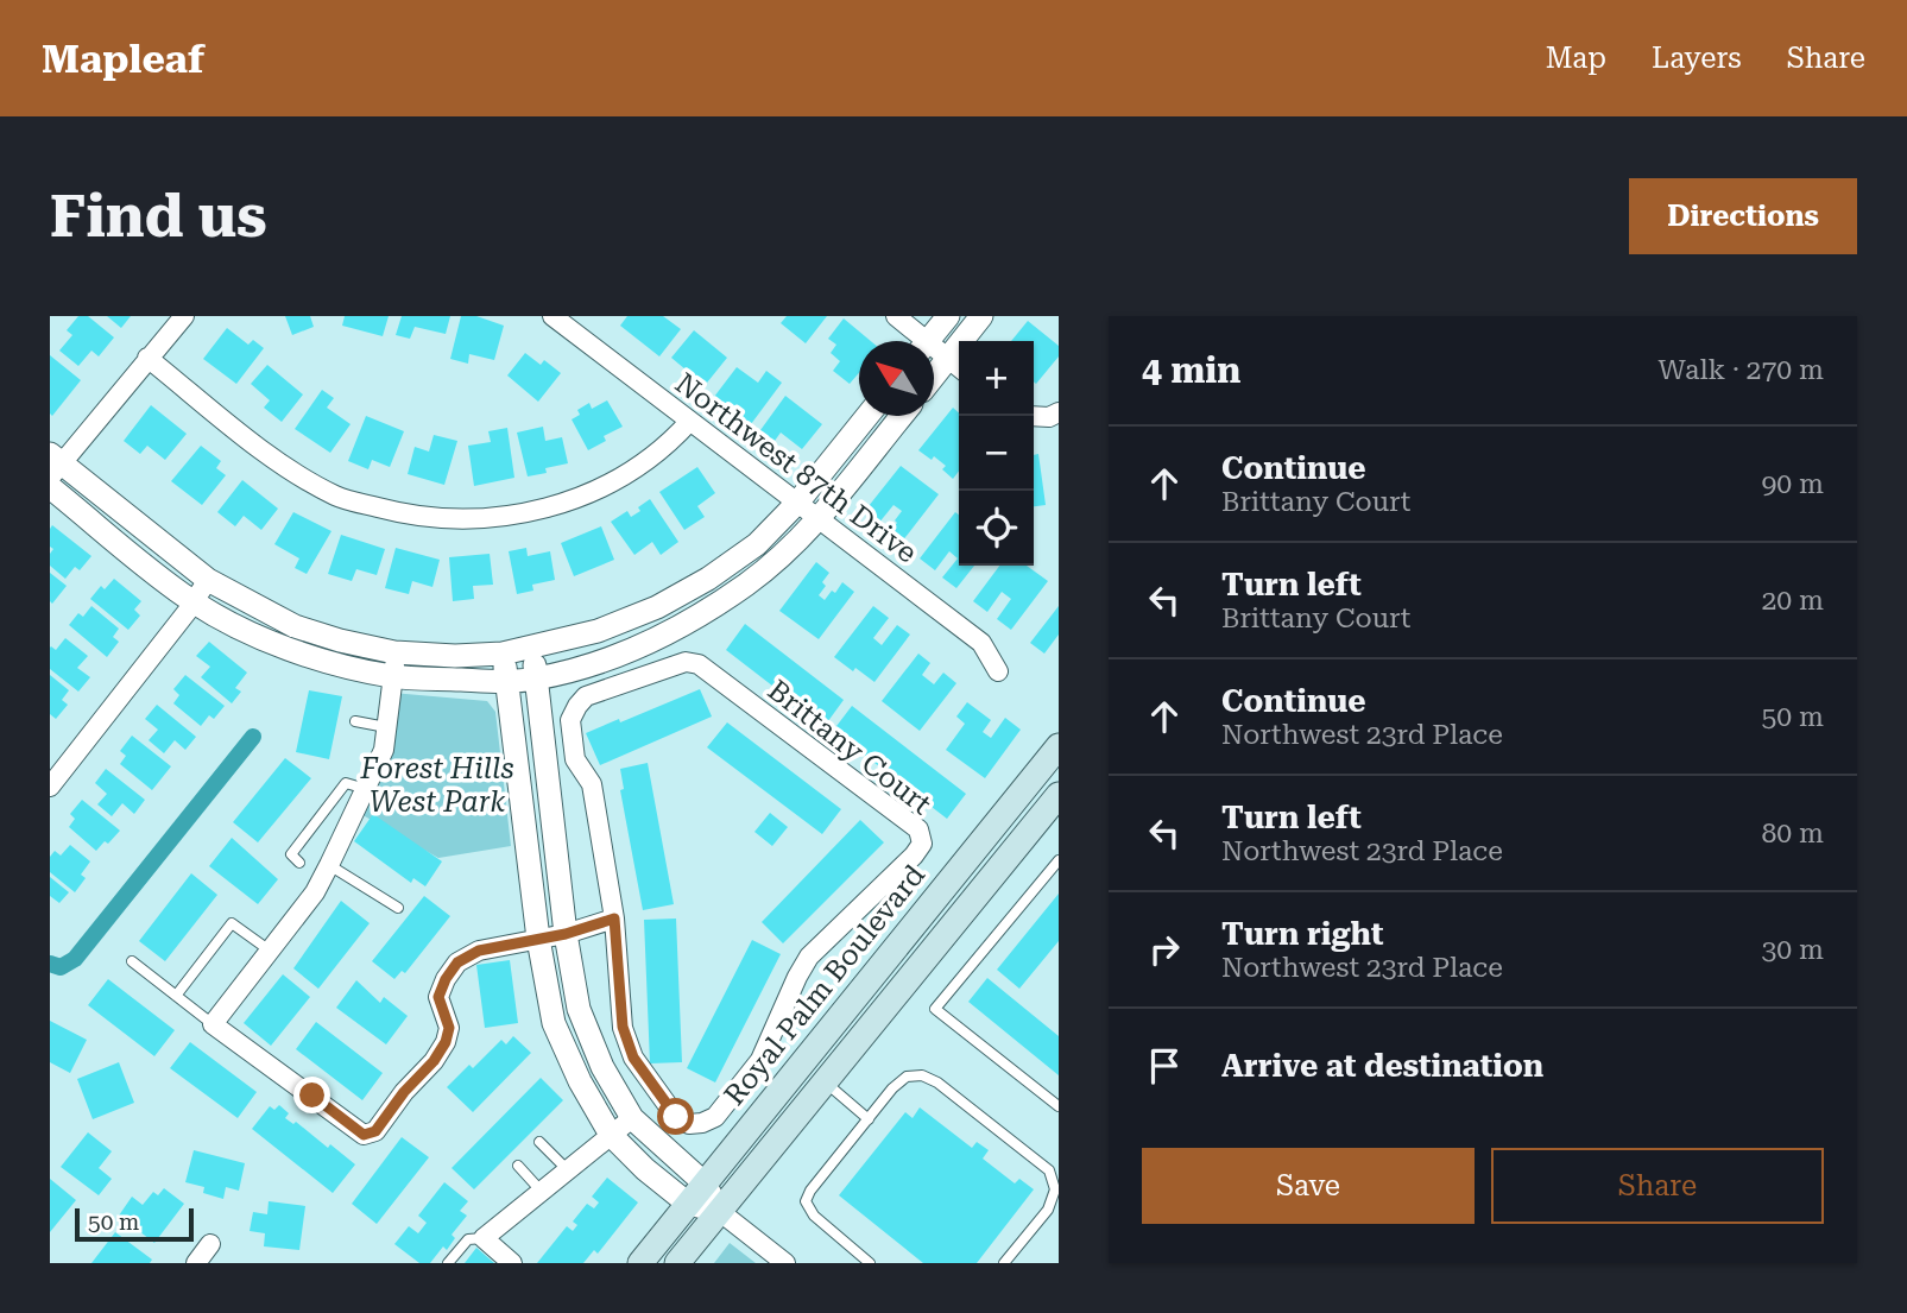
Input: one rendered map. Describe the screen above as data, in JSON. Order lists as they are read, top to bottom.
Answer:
{
  "streets": {
    "main road": ["Royal Palm Boulevard"],
    "street": ["Northwest 87th Drive", "Brittany Court"]
  },
  "parks": ["Forest Hills West Park"],
  "scale_bar": "50 m",
  "north": "top left",
  "page": {
    "header": "Mapleaf",
    "nav": ["Map", "Layers", "Share"],
    "buttons": [
      "Directions",
      ["Save", "Share"]
    ],
    "title": "Find us",
    "heading": ["4 min", "Walk · 270 m"],
    "map_buttons": ["+", "−"],
    "list": [
      ["Continue", "Brittany Court", "90 m"],
      ["Turn left", "Brittany Court", "20 m"],
      ["Continue", "Northwest 23rd Place", "50 m"],
      ["Turn left", "Northwest 23rd Place", "80 m"],
      ["Turn right", "Northwest 23rd Place", "30 m"],
      "Arrive at destination"
    ],
    "scale": "50 m"
  }
}
